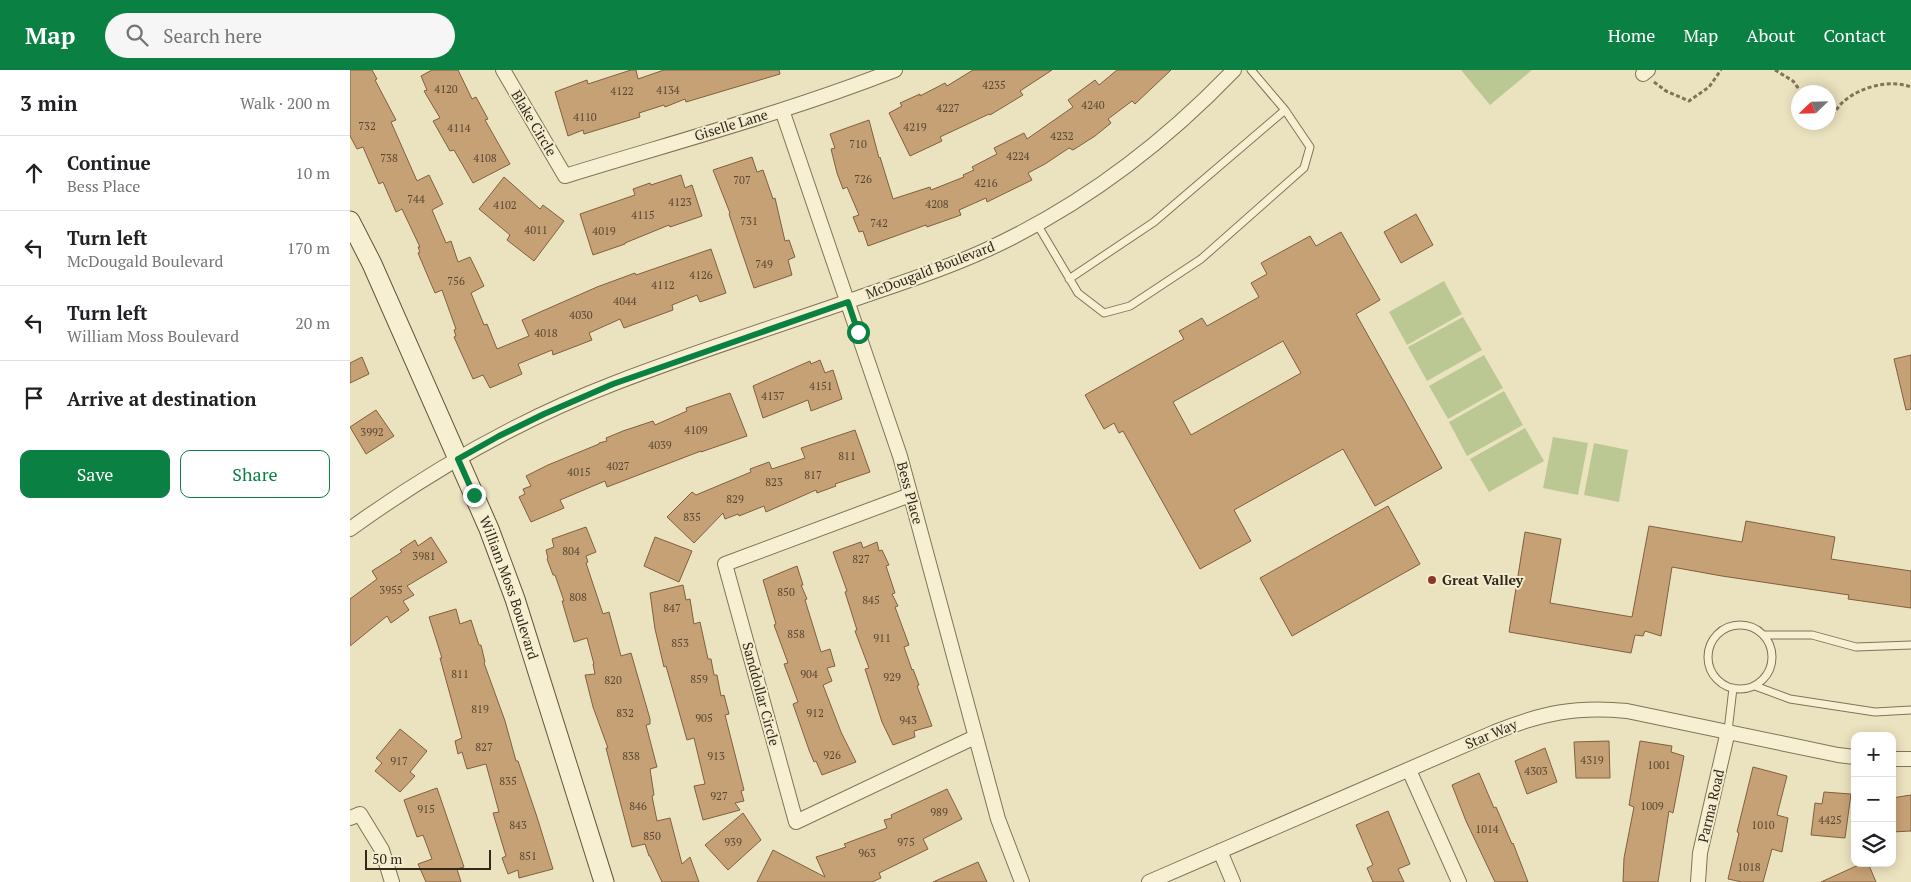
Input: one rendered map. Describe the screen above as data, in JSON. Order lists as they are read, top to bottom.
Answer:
{
  "streets": {
    "street": [
      "Blake Circle",
      "Giselle Lane",
      "McDougald Boulevard",
      "Bess Place",
      "William Moss Boulevard",
      "Sanddollar Circle",
      "Star Way",
      "Parma Road"
    ]
  },
  "crossings": [
    ["Blake Circle", "Giselle Lane"],
    ["Giselle Lane", "Bess Place"],
    ["McDougald Boulevard", "Bess Place"],
    ["McDougald Boulevard", "William Moss Boulevard"],
    ["Bess Place", "Sanddollar Circle"],
    ["Star Way", "Parma Road"]
  ],
  "places": ["Great Valley"],
  "house_numbers": [
    "4235",
    "4120",
    "4134",
    "4122",
    "4240",
    "4227",
    "4110",
    "732",
    "4219",
    "4114",
    "4232",
    "710",
    "4224",
    "738",
    "4108",
    "726",
    "707",
    "4216",
    "744",
    "4123",
    "4208",
    "4102",
    "4115",
    "731",
    "742",
    "4011",
    "4019",
    "749",
    "4126",
    "756",
    "4112",
    "4044",
    "4030",
    "4018",
    "4151",
    "4137",
    "4109",
    "3992",
    "4039",
    "811",
    "4027",
    "4015",
    "817",
    "823",
    "829",
    "835",
    "804",
    "3981",
    "827",
    "3955",
    "850",
    "808",
    "845",
    "847",
    "858",
    "911",
    "853",
    "811",
    "904",
    "929",
    "859",
    "820",
    "819",
    "832",
    "912",
    "905",
    "943",
    "827",
    "926",
    "838",
    "913",
    "4319",
    "917",
    "1001",
    "4303",
    "835",
    "927",
    "846",
    "1009",
    "915",
    "989",
    "4425",
    "843",
    "1010",
    "1014",
    "850",
    "939",
    "975",
    "963",
    "851",
    "1018"
  ],
  "scale_bar": "50 m",
  "north": "bottom left",
  "page": {
    "header": "Map",
    "search": "Search here",
    "nav": [
      "Home",
      "Map",
      "About",
      "Contact"
    ],
    "heading": ["3 min", "Walk · 200 m"],
    "list": [
      ["Continue", "Bess Place", "10 m"],
      ["Turn left", "McDougald Boulevard", "170 m"],
      ["Turn left", "William Moss Boulevard", "20 m"],
      "Arrive at destination"
    ],
    "buttons": ["Save", "Share"],
    "map_buttons": ["+", "−"],
    "scale": "50 m"
  }
}
